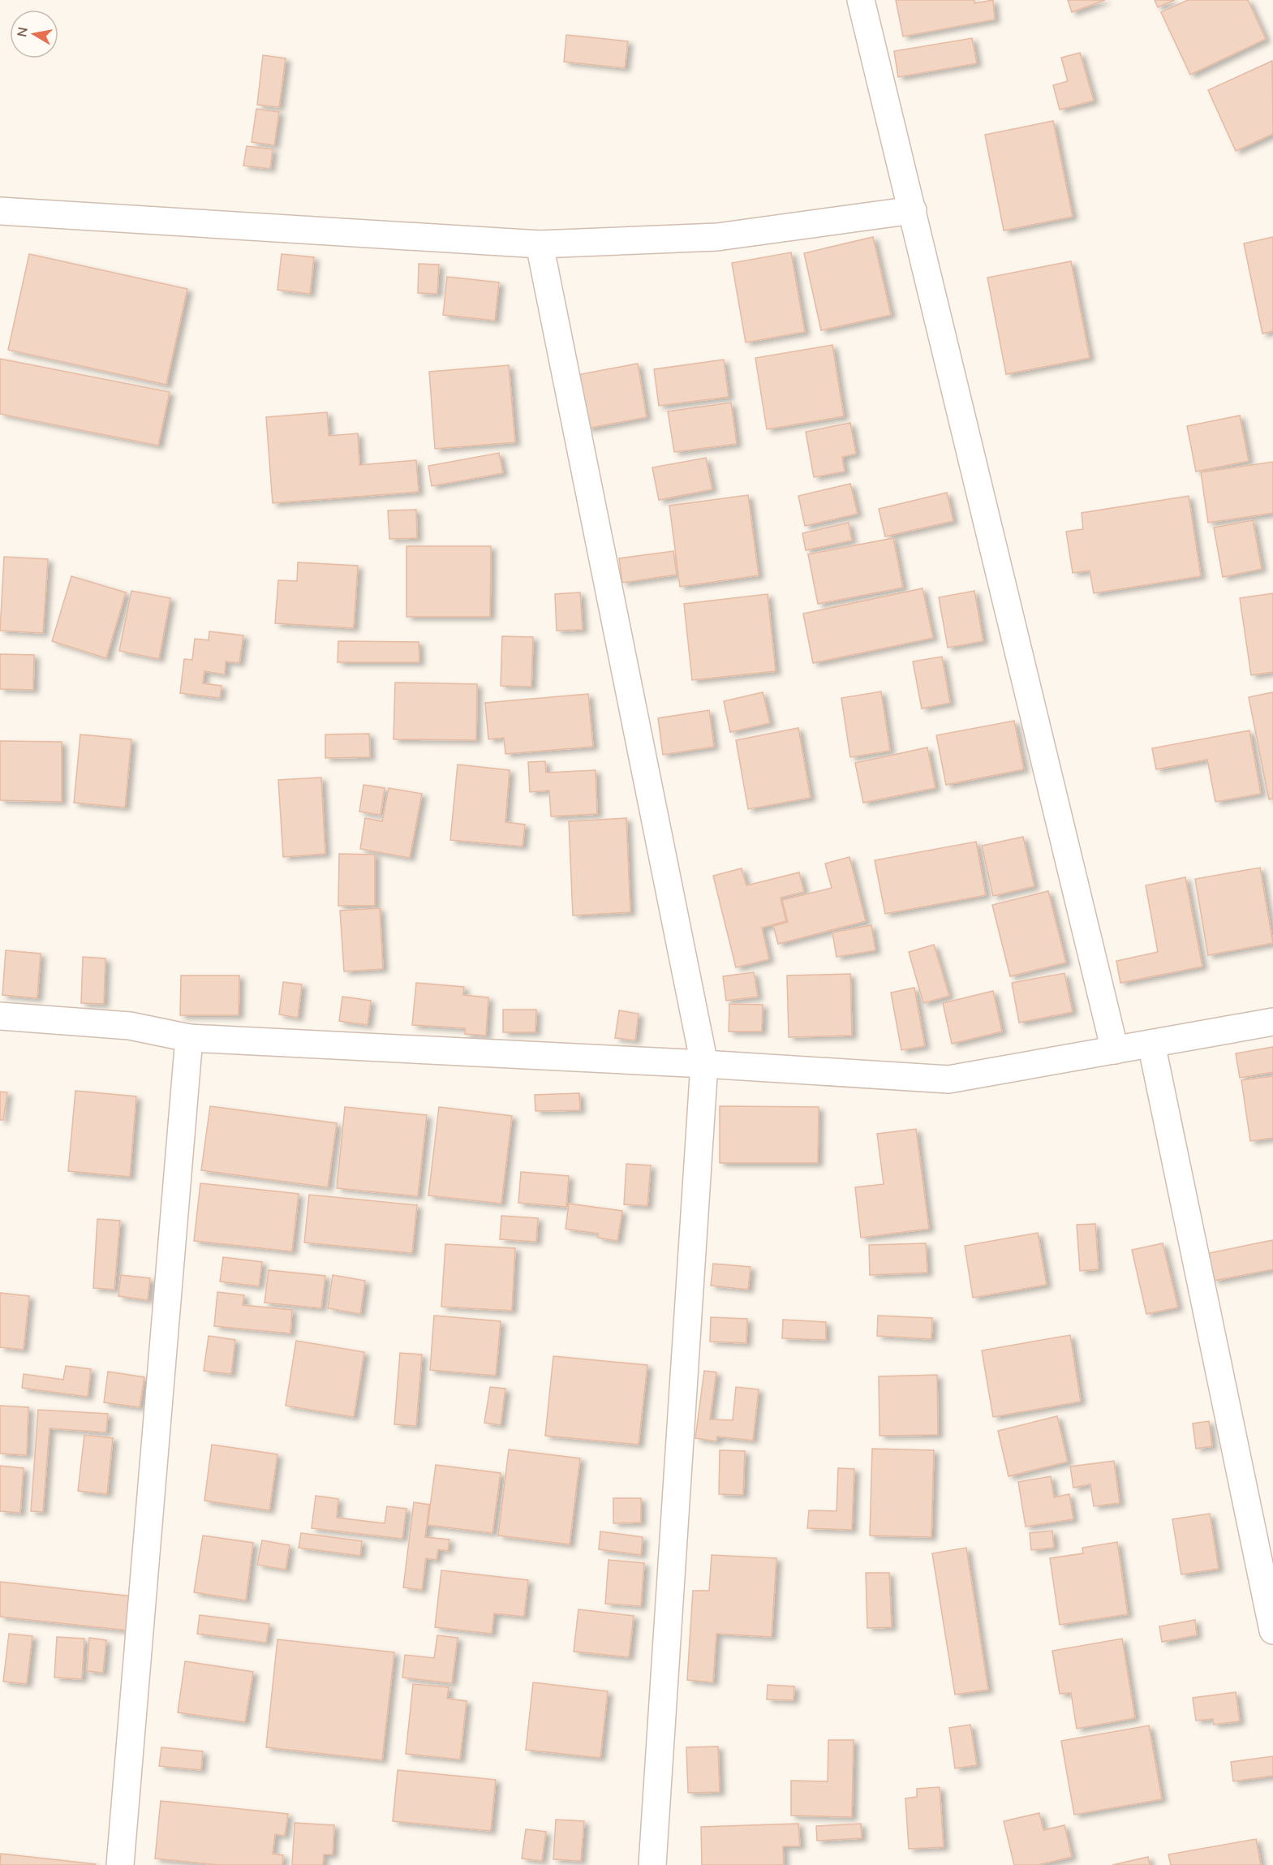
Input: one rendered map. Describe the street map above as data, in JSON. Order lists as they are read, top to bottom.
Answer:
{
  "north": "left"
}
